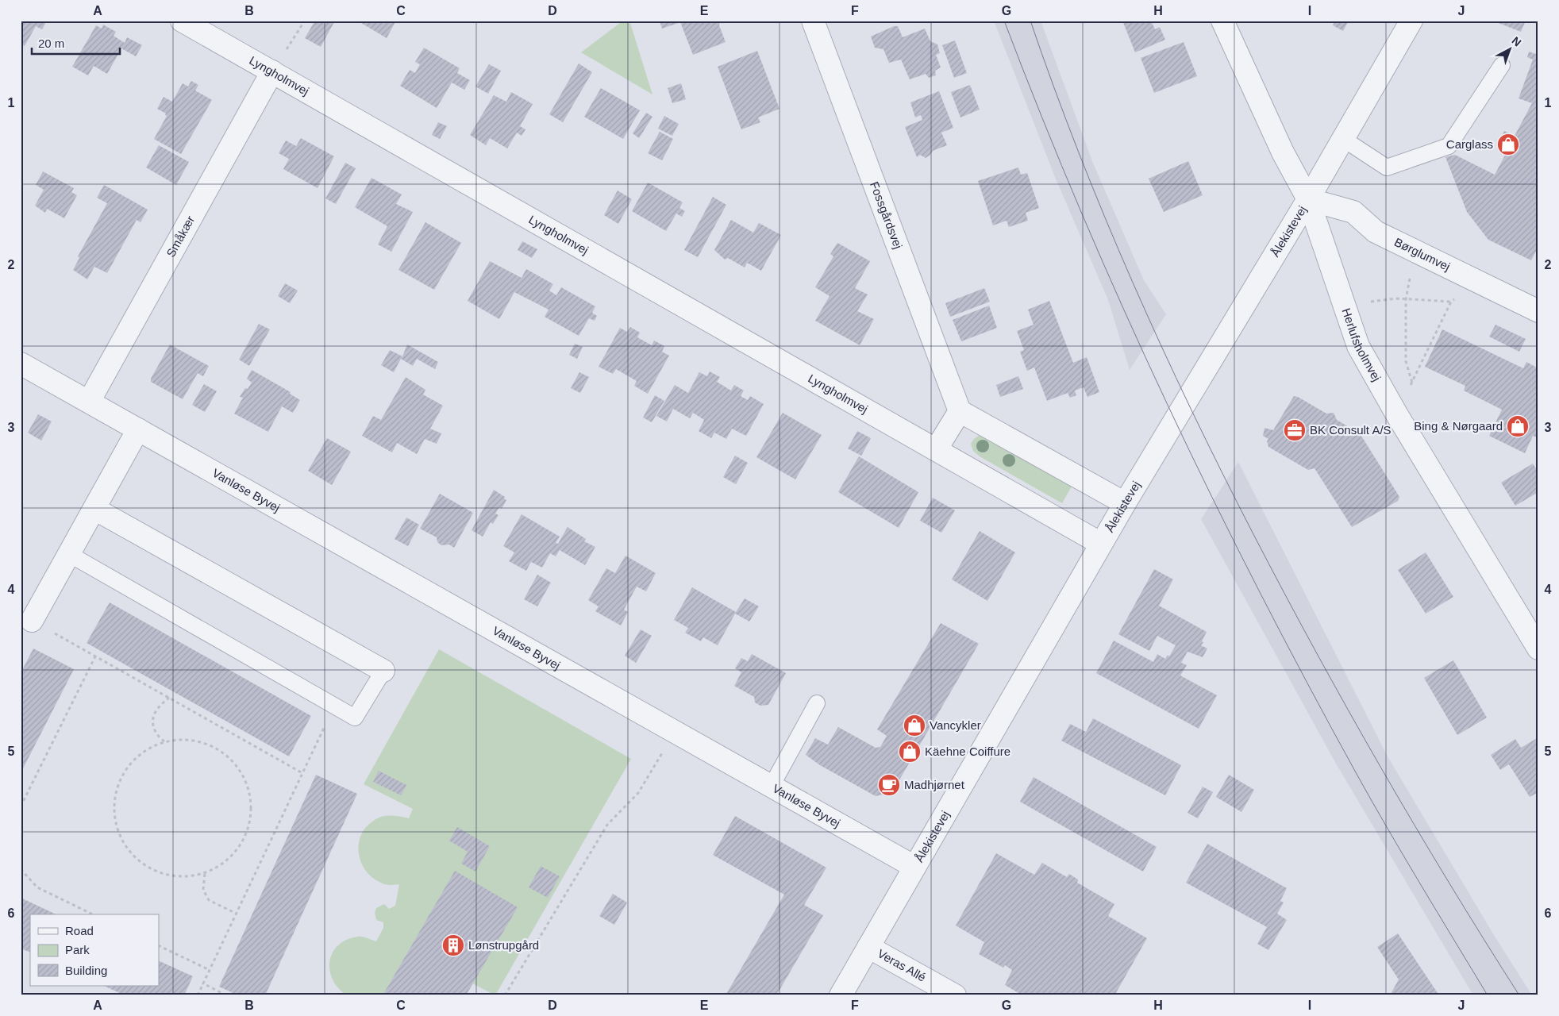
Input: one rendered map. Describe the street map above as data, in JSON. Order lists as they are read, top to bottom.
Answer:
{
  "streets": {
    "street": [
      "Lyngholmvej",
      "Fossgårdsvej",
      "Ålekistevej",
      "Småkær",
      "Børglumvej",
      "Herlufsholmvej",
      "Vanløse Byvej",
      "Veras Allé"
    ]
  },
  "crossings": [
    ["Lyngholmvej", "Ålekistevej"],
    ["Lyngholmvej", "Småkær"],
    ["Ålekistevej", "Børglumvej"],
    ["Ålekistevej", "Herlufsholmvej"],
    ["Ålekistevej", "Vanløse Byvej"],
    ["Ålekistevej", "Veras Allé"],
    ["Småkær", "Vanløse Byvej"],
    ["Børglumvej", "Herlufsholmvej"]
  ],
  "places": {
    "shop": [
      "Carglass",
      "Bing & Nørgaard",
      "Vancykler",
      "Käehne Coiffure"
    ],
    "office": ["BK Consult A/S"],
    "cafe": ["Madhjørnet"],
    "building": ["Lønstrupgård"]
  },
  "legend": ["Road", "Park", "Building"],
  "scale_bar": "20 m",
  "north": "top right",
  "grid": {
    "columns": [
      "A",
      "B",
      "C",
      "D",
      "E",
      "F",
      "G",
      "H",
      "I",
      "J"
    ],
    "rows": [
      "1",
      "2",
      "3",
      "4",
      "5",
      "6"
    ]
  }
}
